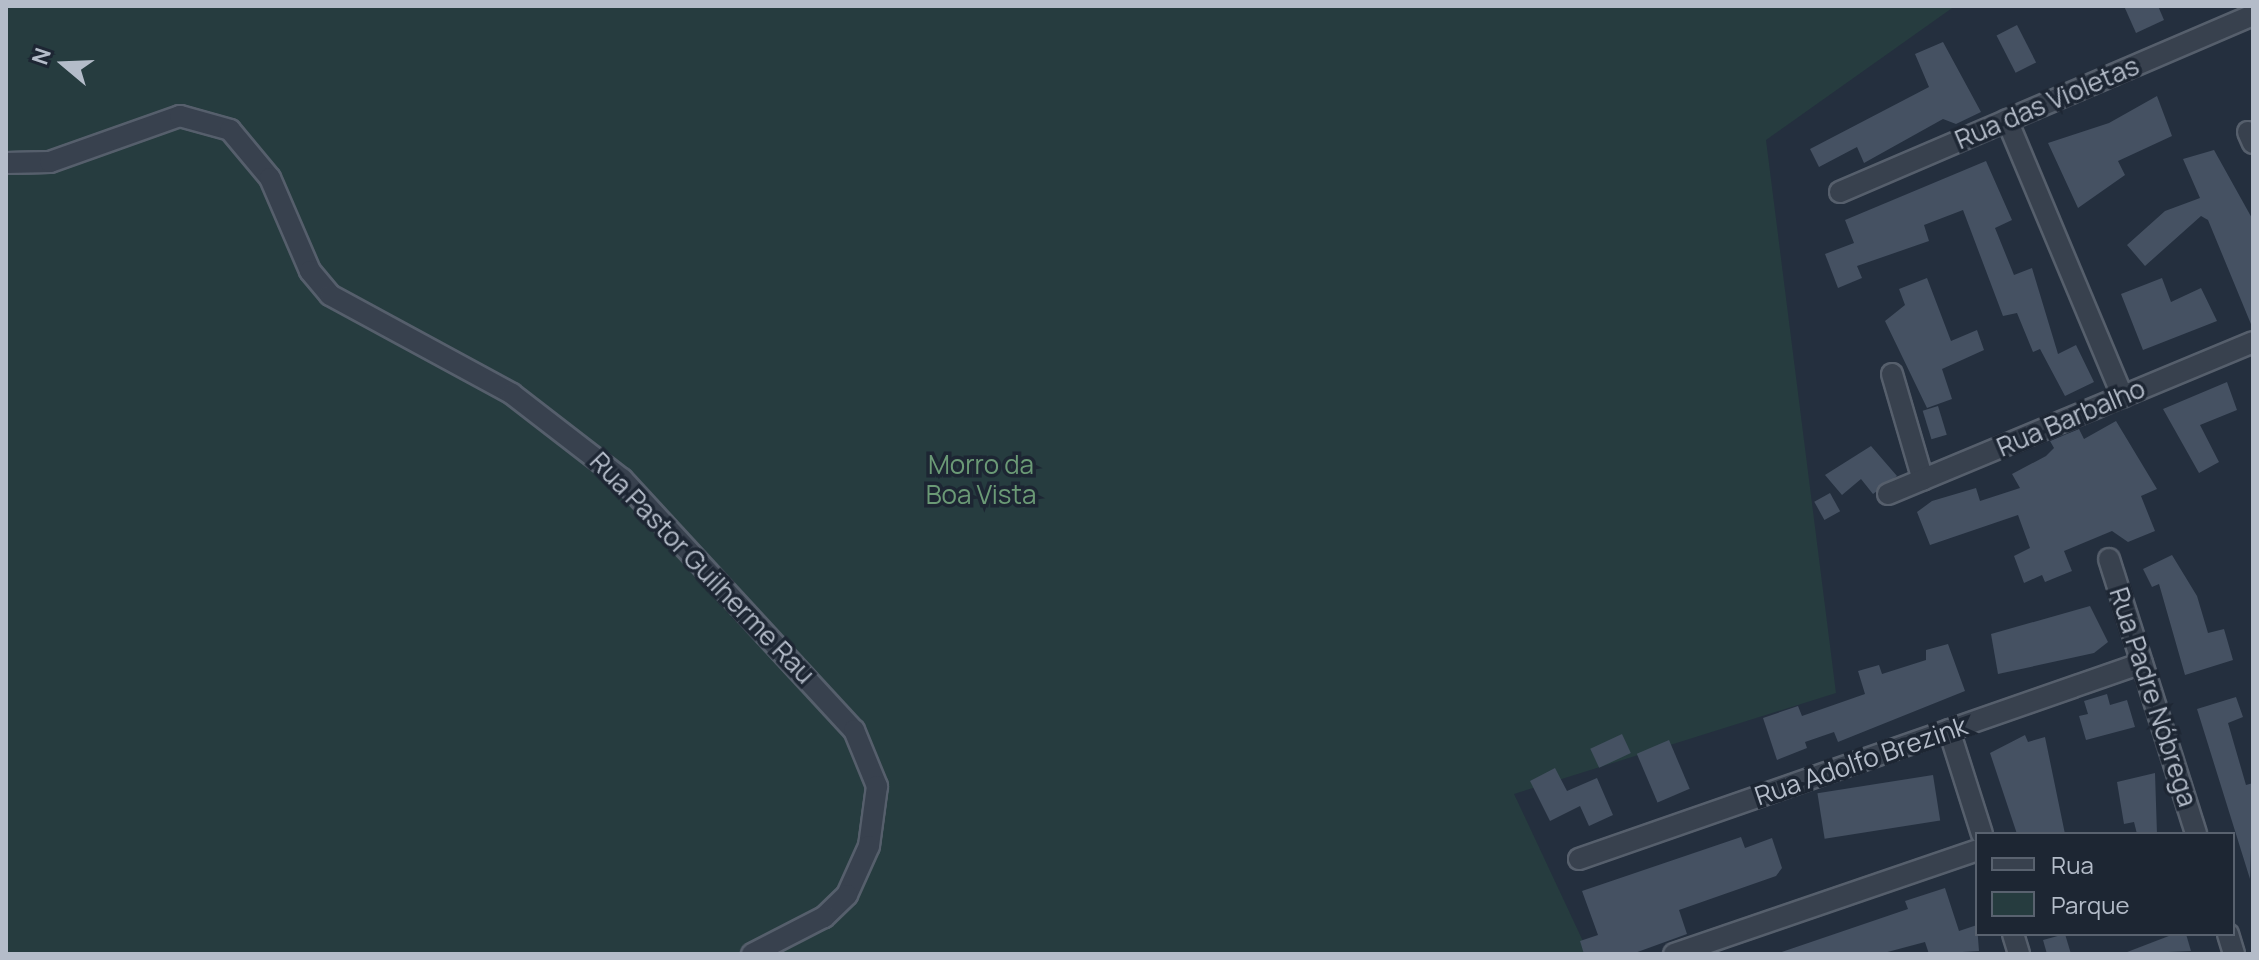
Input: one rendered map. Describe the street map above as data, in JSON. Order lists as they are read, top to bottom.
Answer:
{
  "streets": {
    "street": [
      "Rua das Violetas",
      "Rua Barbalho",
      "Rua Pastor Guilherme Rau",
      "Rua Padre Nóbrega",
      "Rua Adolfo Brezink"
    ]
  },
  "crossings": [
    ["Rua Padre Nóbrega", "Rua Adolfo Brezink"]
  ],
  "parks": ["Morro da Boa Vista"],
  "legend": ["Rua", "Parque"],
  "north": "left"
}
